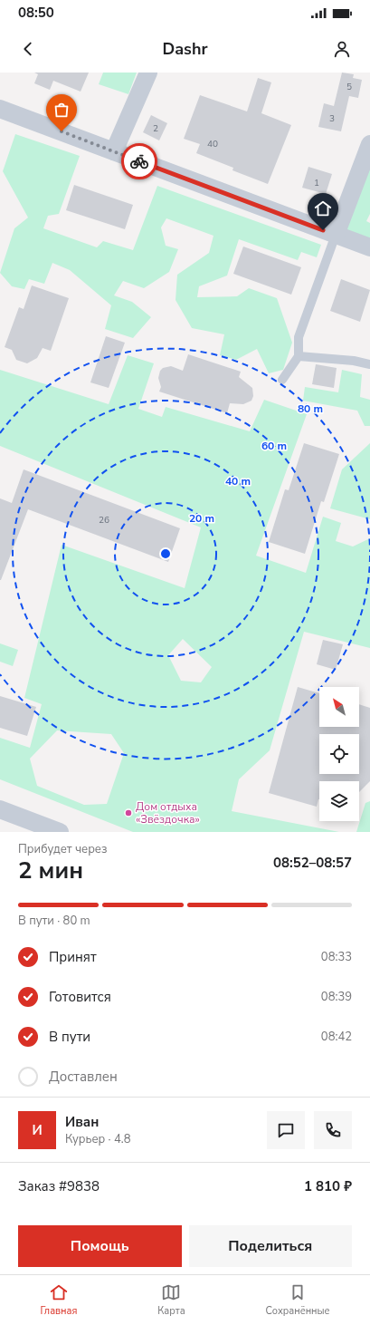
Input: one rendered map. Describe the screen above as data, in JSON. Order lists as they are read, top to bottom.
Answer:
{
  "places": ["Дом отдыха «Звёздочка»"],
  "house_numbers": [
    "5",
    "3",
    "2",
    "40",
    "1",
    "26"
  ],
  "north": "top left",
  "page": {
    "status": "08:50",
    "header": "Dashr",
    "heading": ["2 мин", "Прибудет через", "08:52–08:57"],
    "panel": [
      "Иван",
      "Курьер · 4.8",
      "Заказ #9838",
      "1 810 ₽"
    ],
    "bar": "В пути · 80 m",
    "list": [
      ["Принят", "08:33"],
      ["Готовится", "08:39"],
      ["В пути", "08:42"],
      "Доставлен"
    ],
    "round": "И",
    "buttons": ["Помощь", "Поделиться"],
    "tabs": ["Главная", "Карта", "Сохранённые"]
  },
  "rings": [
    "80 m",
    "60 m",
    "40 m",
    "20 m"
  ]
}
